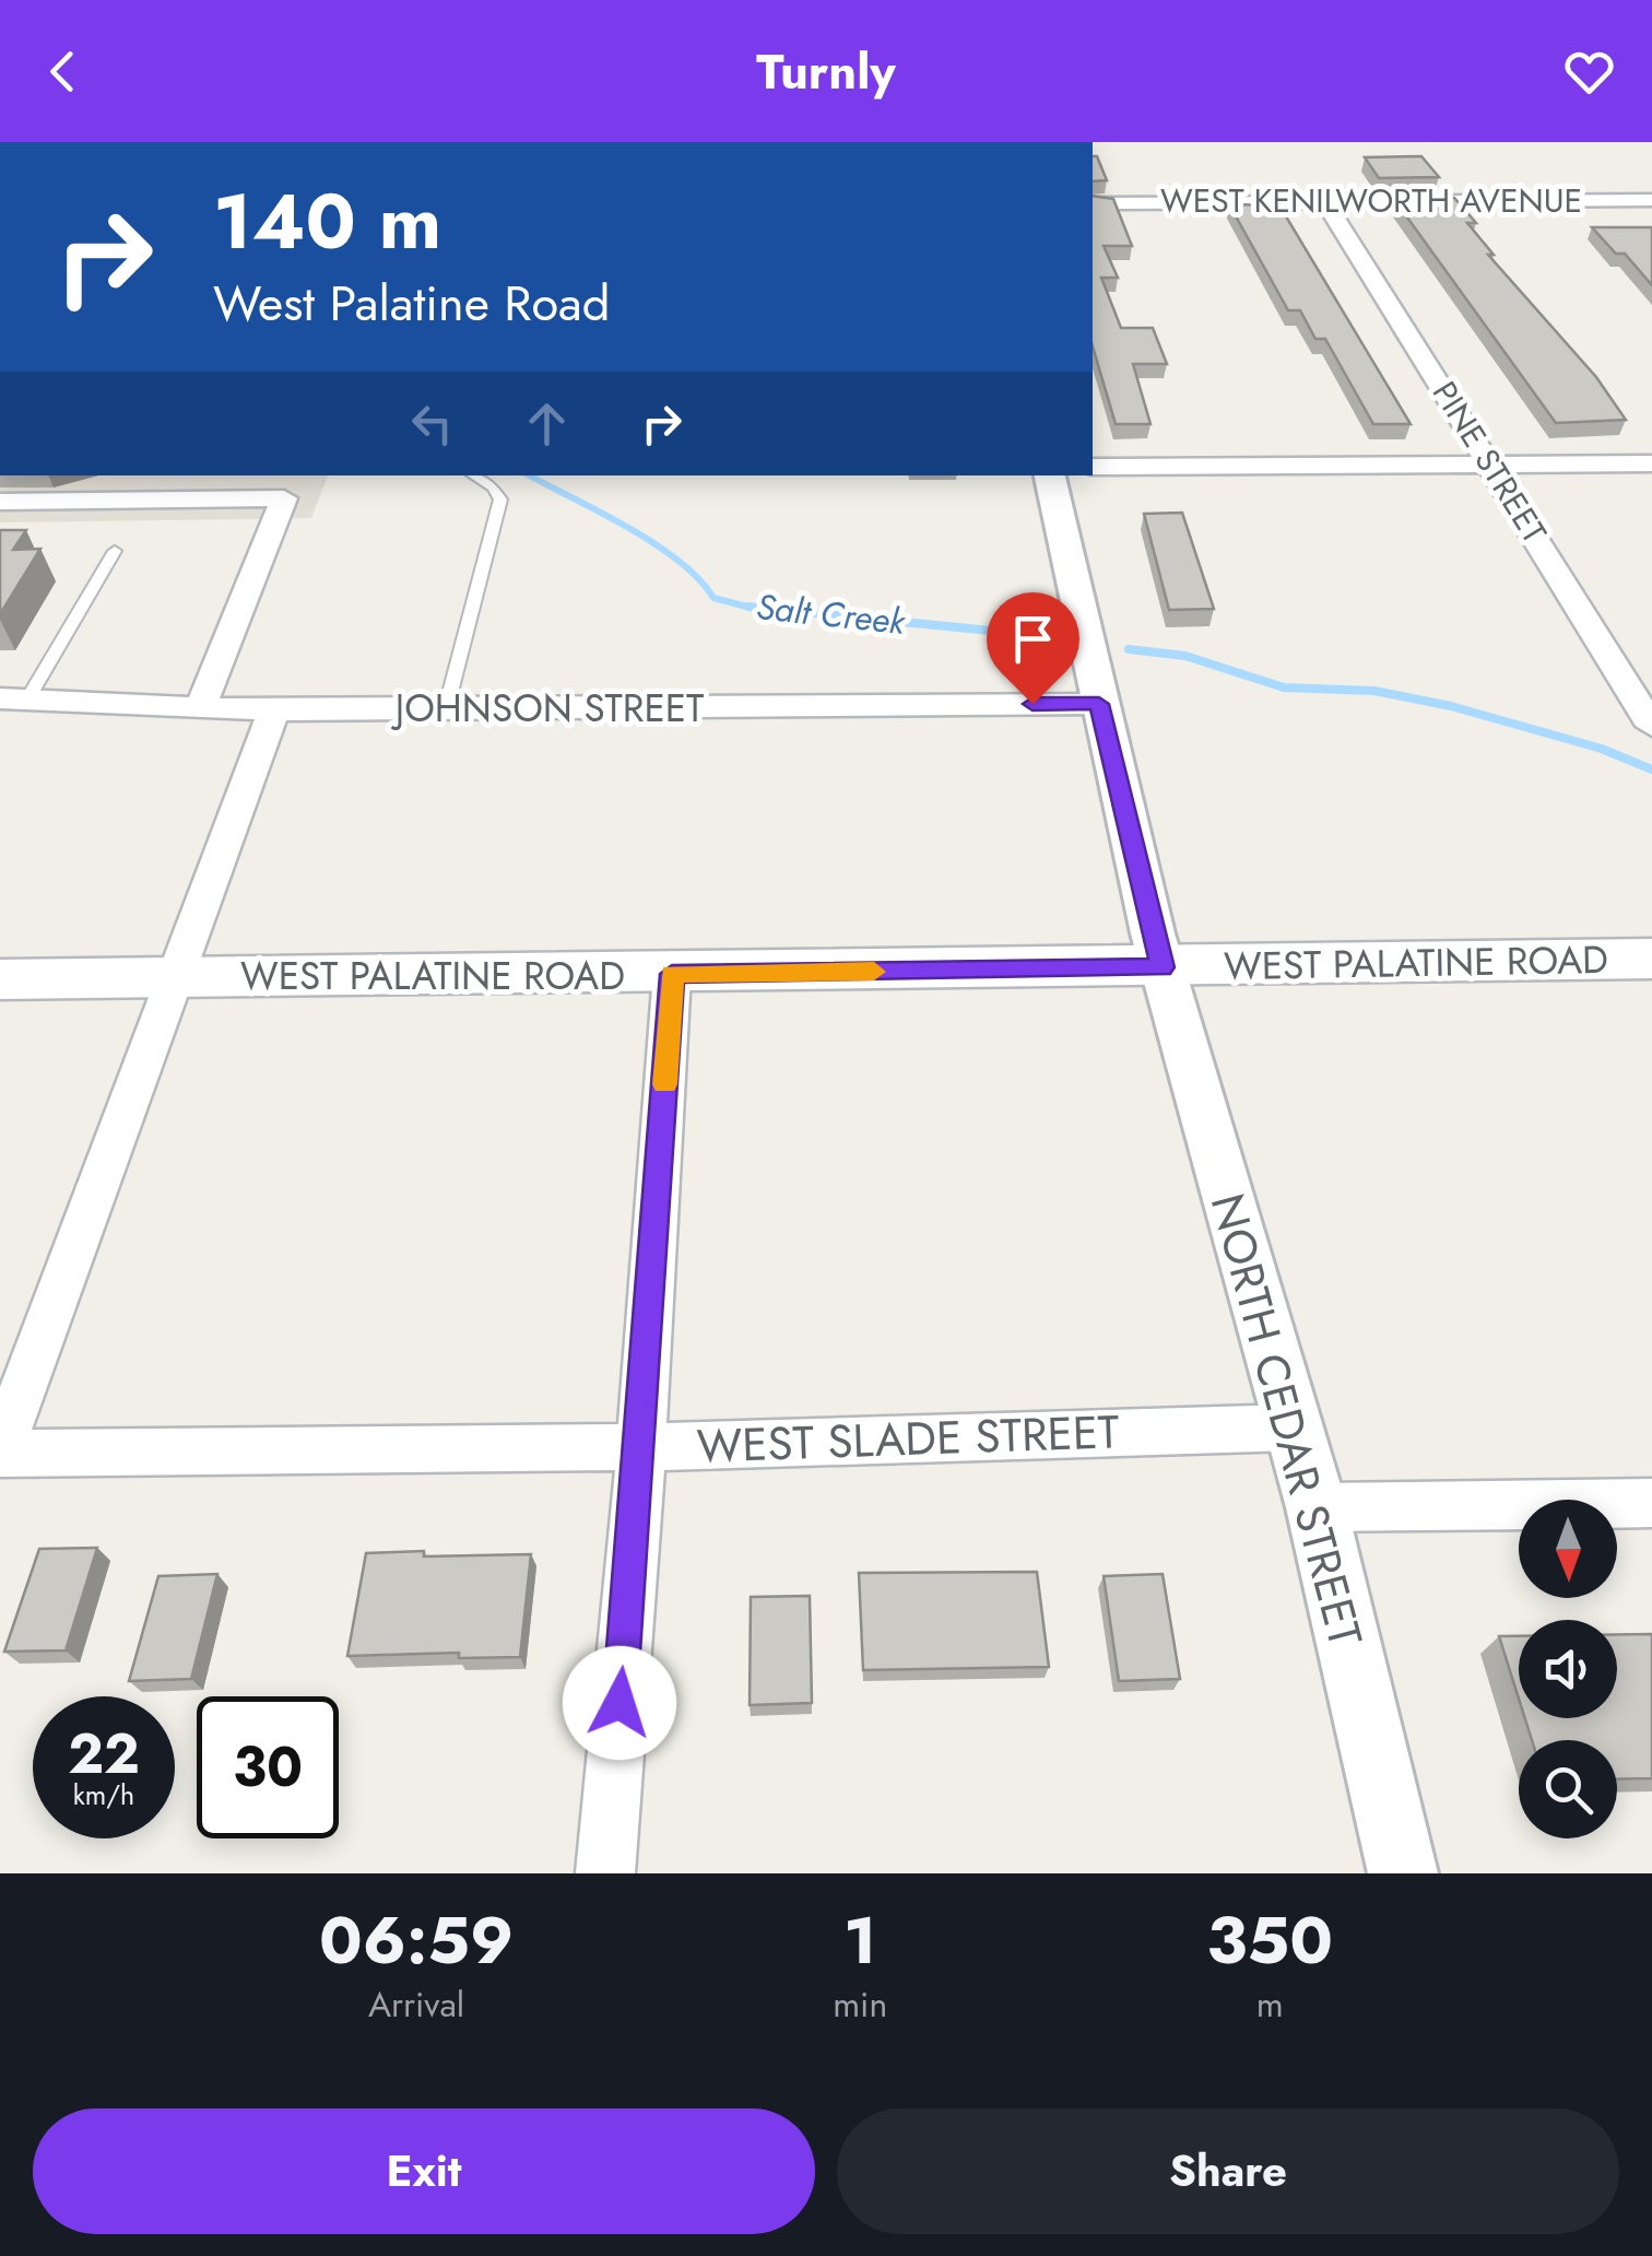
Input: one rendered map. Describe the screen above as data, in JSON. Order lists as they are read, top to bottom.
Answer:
{
  "streets": {
    "main road": ["WEST PALATINE ROAD"],
    "street": [
      "WEST KENILWORTH AVENUE",
      "PINE STREET",
      "JOHNSON STREET",
      "NORTH CEDAR STREET",
      "WEST SLADE STREET"
    ]
  },
  "crossings": [
    ["WEST KENILWORTH AVENUE", "PINE STREET"],
    ["JOHNSON STREET", "NORTH CEDAR STREET"],
    ["WEST PALATINE ROAD", "NORTH CEDAR STREET"],
    ["NORTH CEDAR STREET", "WEST SLADE STREET"]
  ],
  "water": ["Salt Creek"],
  "north": "bottom",
  "page": {
    "header": "Turnly",
    "turn": ["140 m", "West Palatine Road"],
    "speed": "22 km/h",
    "limit": "30",
    "eta": [
      "06:59",
      "Arrival",
      "1",
      "min",
      "350",
      "m"
    ],
    "buttons": ["Exit", "Share"]
  }
}
